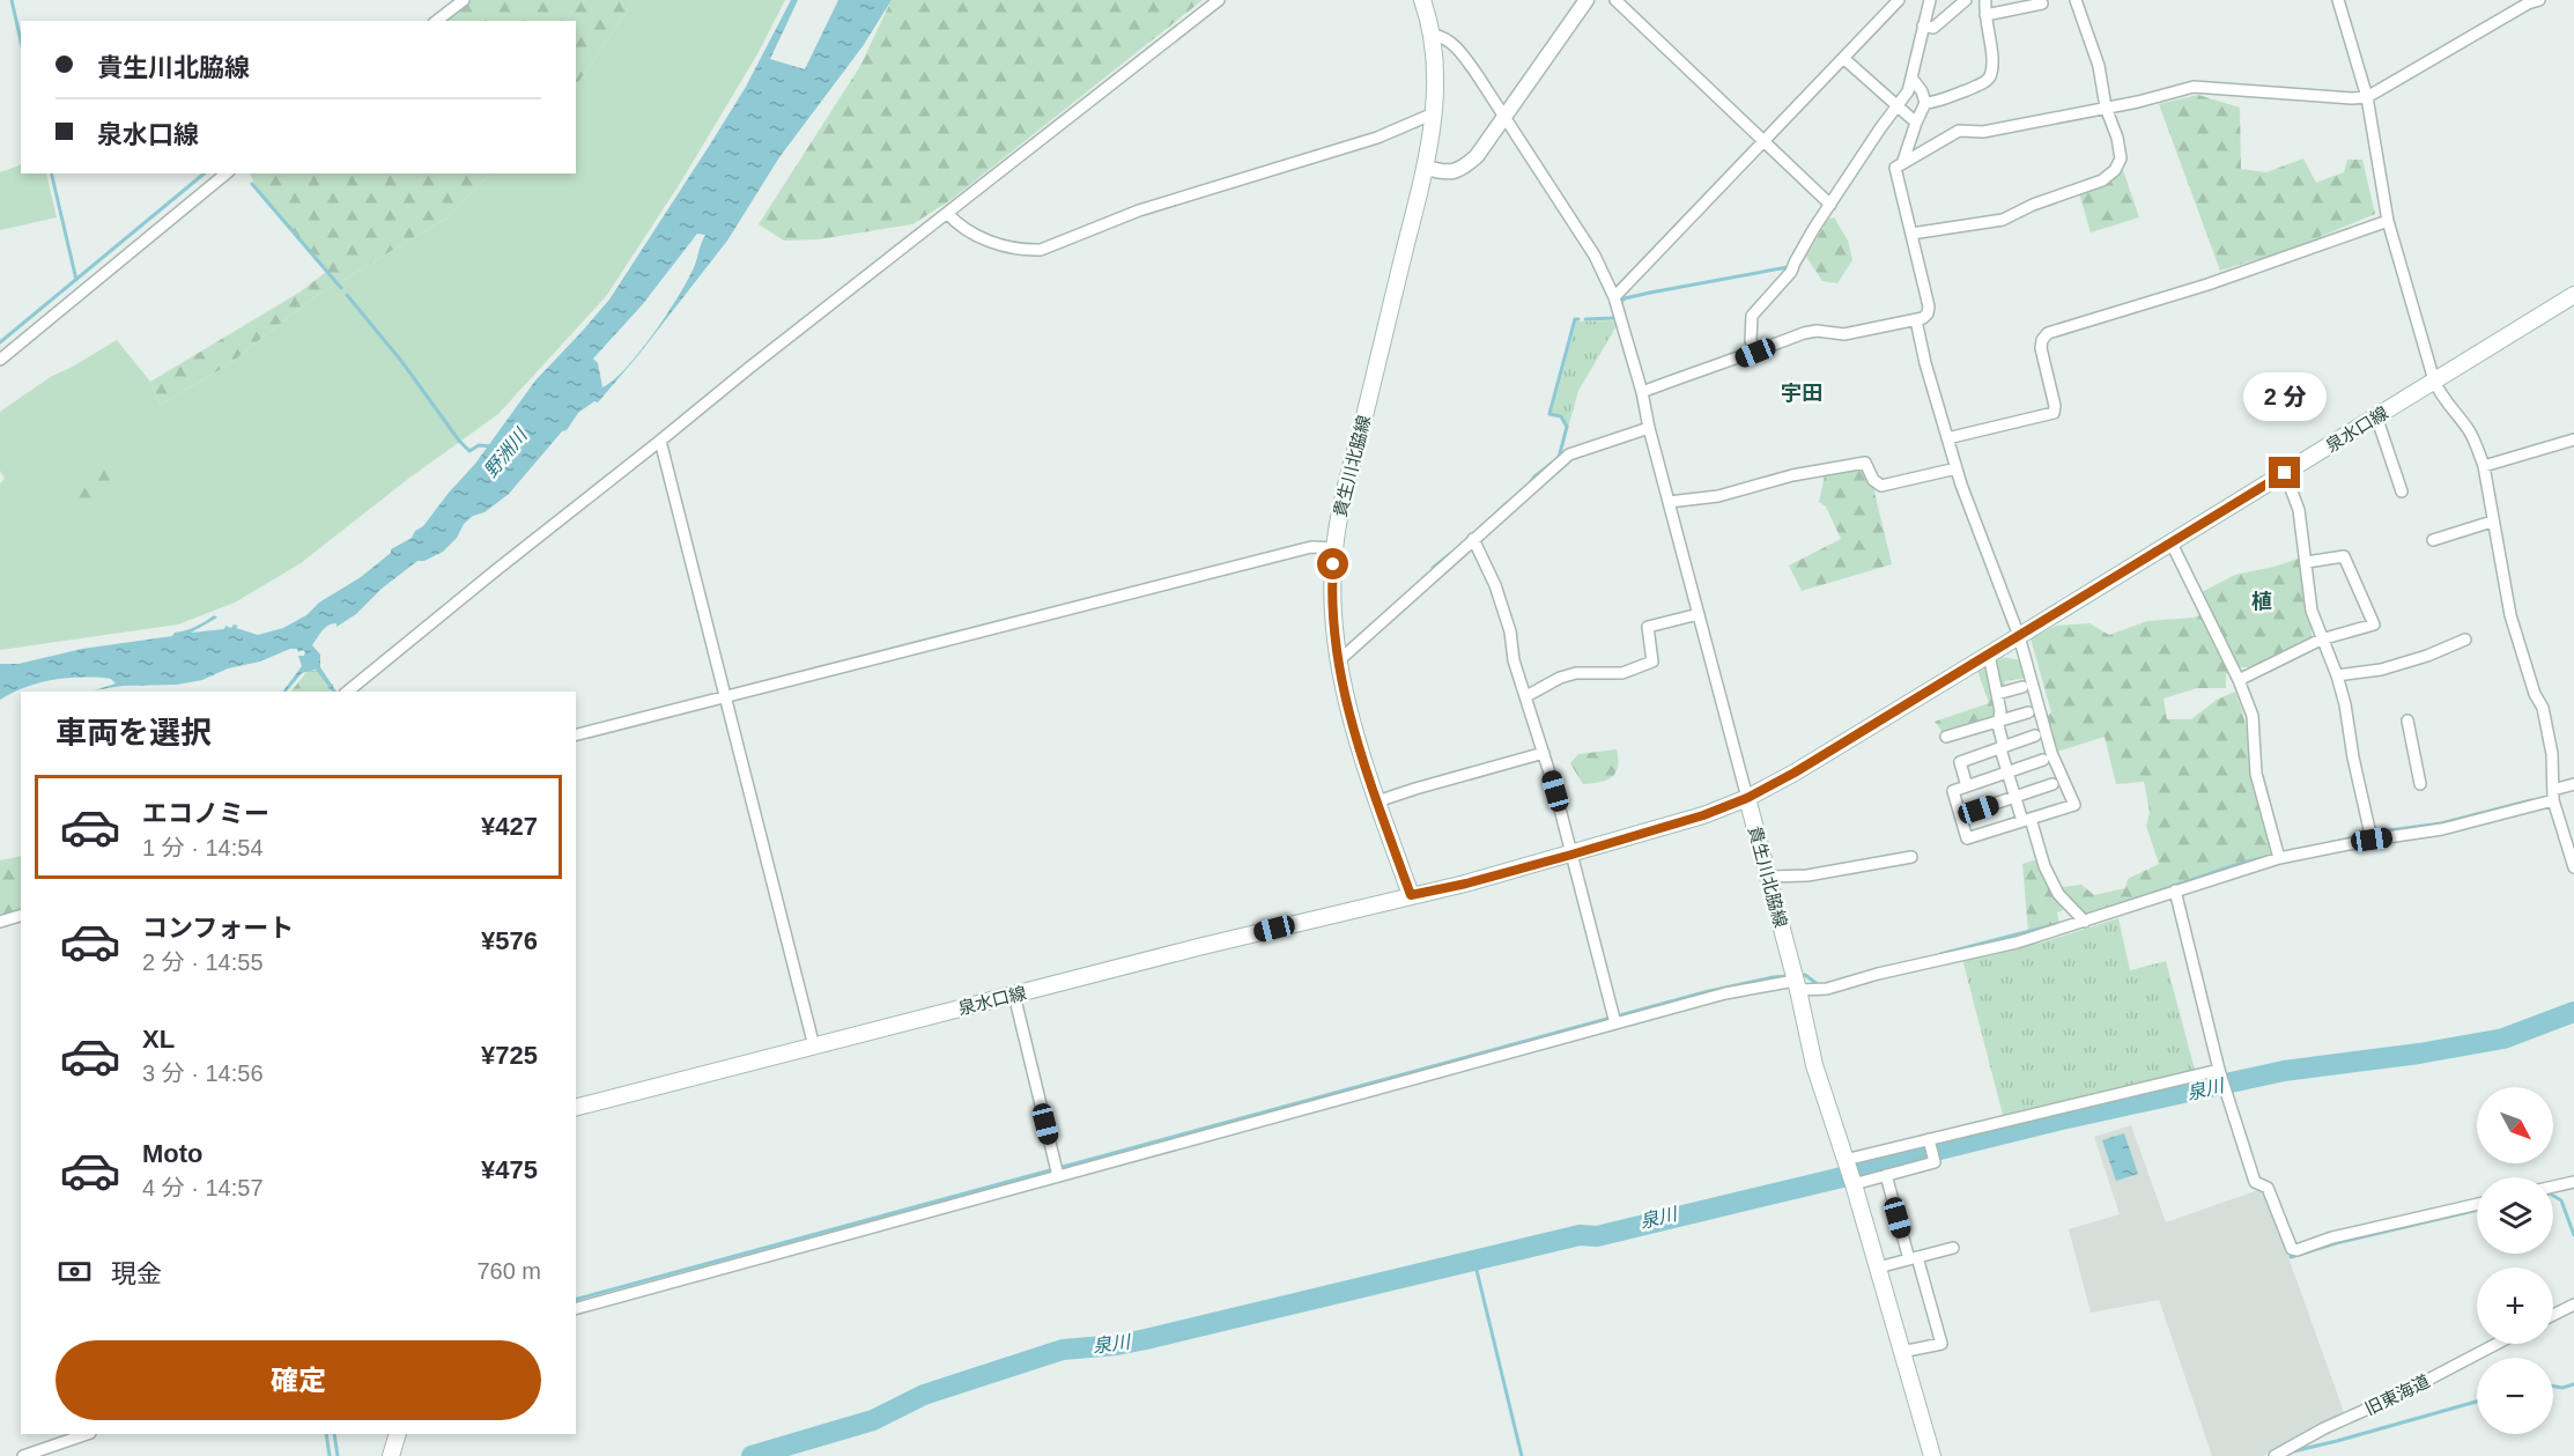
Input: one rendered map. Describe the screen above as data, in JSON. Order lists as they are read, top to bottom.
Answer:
{
  "streets": {
    "main road": ["泉水口線", "貴生川北脇線"],
    "street": ["旧東海道"]
  },
  "crossings": [
    ["泉水口線", "貴生川北脇線"]
  ],
  "districts": ["宇田", "植"],
  "water": ["野洲川", "泉川"],
  "north": "bottom right",
  "page": {
    "banner": ["貴生川北脇線", "泉水口線"],
    "bubble": "2 分",
    "heading": "車両を選択",
    "list": [
      {
        "name": "エコノミー",
        "note": "1 分 · 14:54",
        "value": "¥427"
      },
      {
        "name": "コンフォート",
        "note": "2 分 · 14:55",
        "value": "¥576"
      },
      {
        "name": "XL",
        "note": "3 分 · 14:56",
        "value": "¥725"
      },
      {
        "name": "Moto",
        "note": "4 分 · 14:57",
        "value": "¥475"
      }
    ],
    "map_buttons": ["+", "−"],
    "pay": ["現金", "760 m"],
    "buttons": "確定"
  }
}
